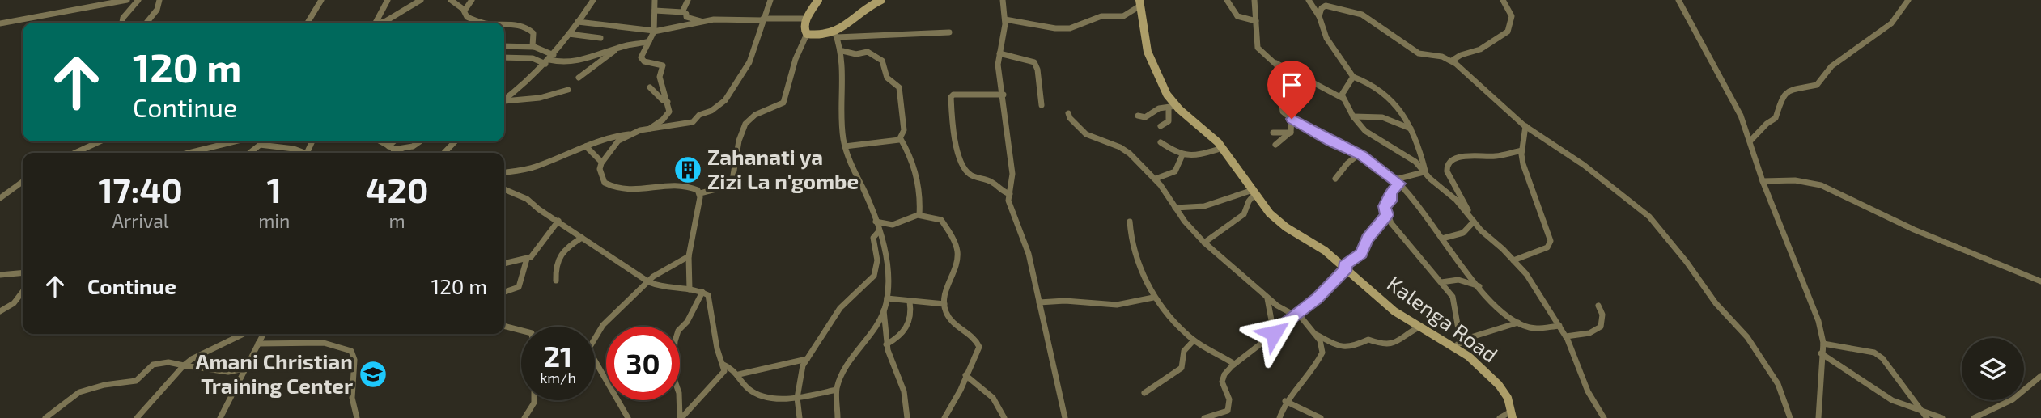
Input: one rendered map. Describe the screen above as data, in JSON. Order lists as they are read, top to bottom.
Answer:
{
  "streets": {
    "main road": ["Kalenga Road"]
  },
  "places": {
    "building": ["Zahanati ya Zizi La n'gombe"],
    "school or university": ["Amani Christian Training Center"]
  },
  "page": {
    "turn": ["120 m", "Continue"],
    "eta": [
      "17:40",
      "Arrival",
      "1",
      "min",
      "420",
      "m"
    ],
    "list": [
      {
        "name": "Continue",
        "value": "120 m"
      }
    ],
    "speed": "21 km/h",
    "limit": "30"
  }
}
